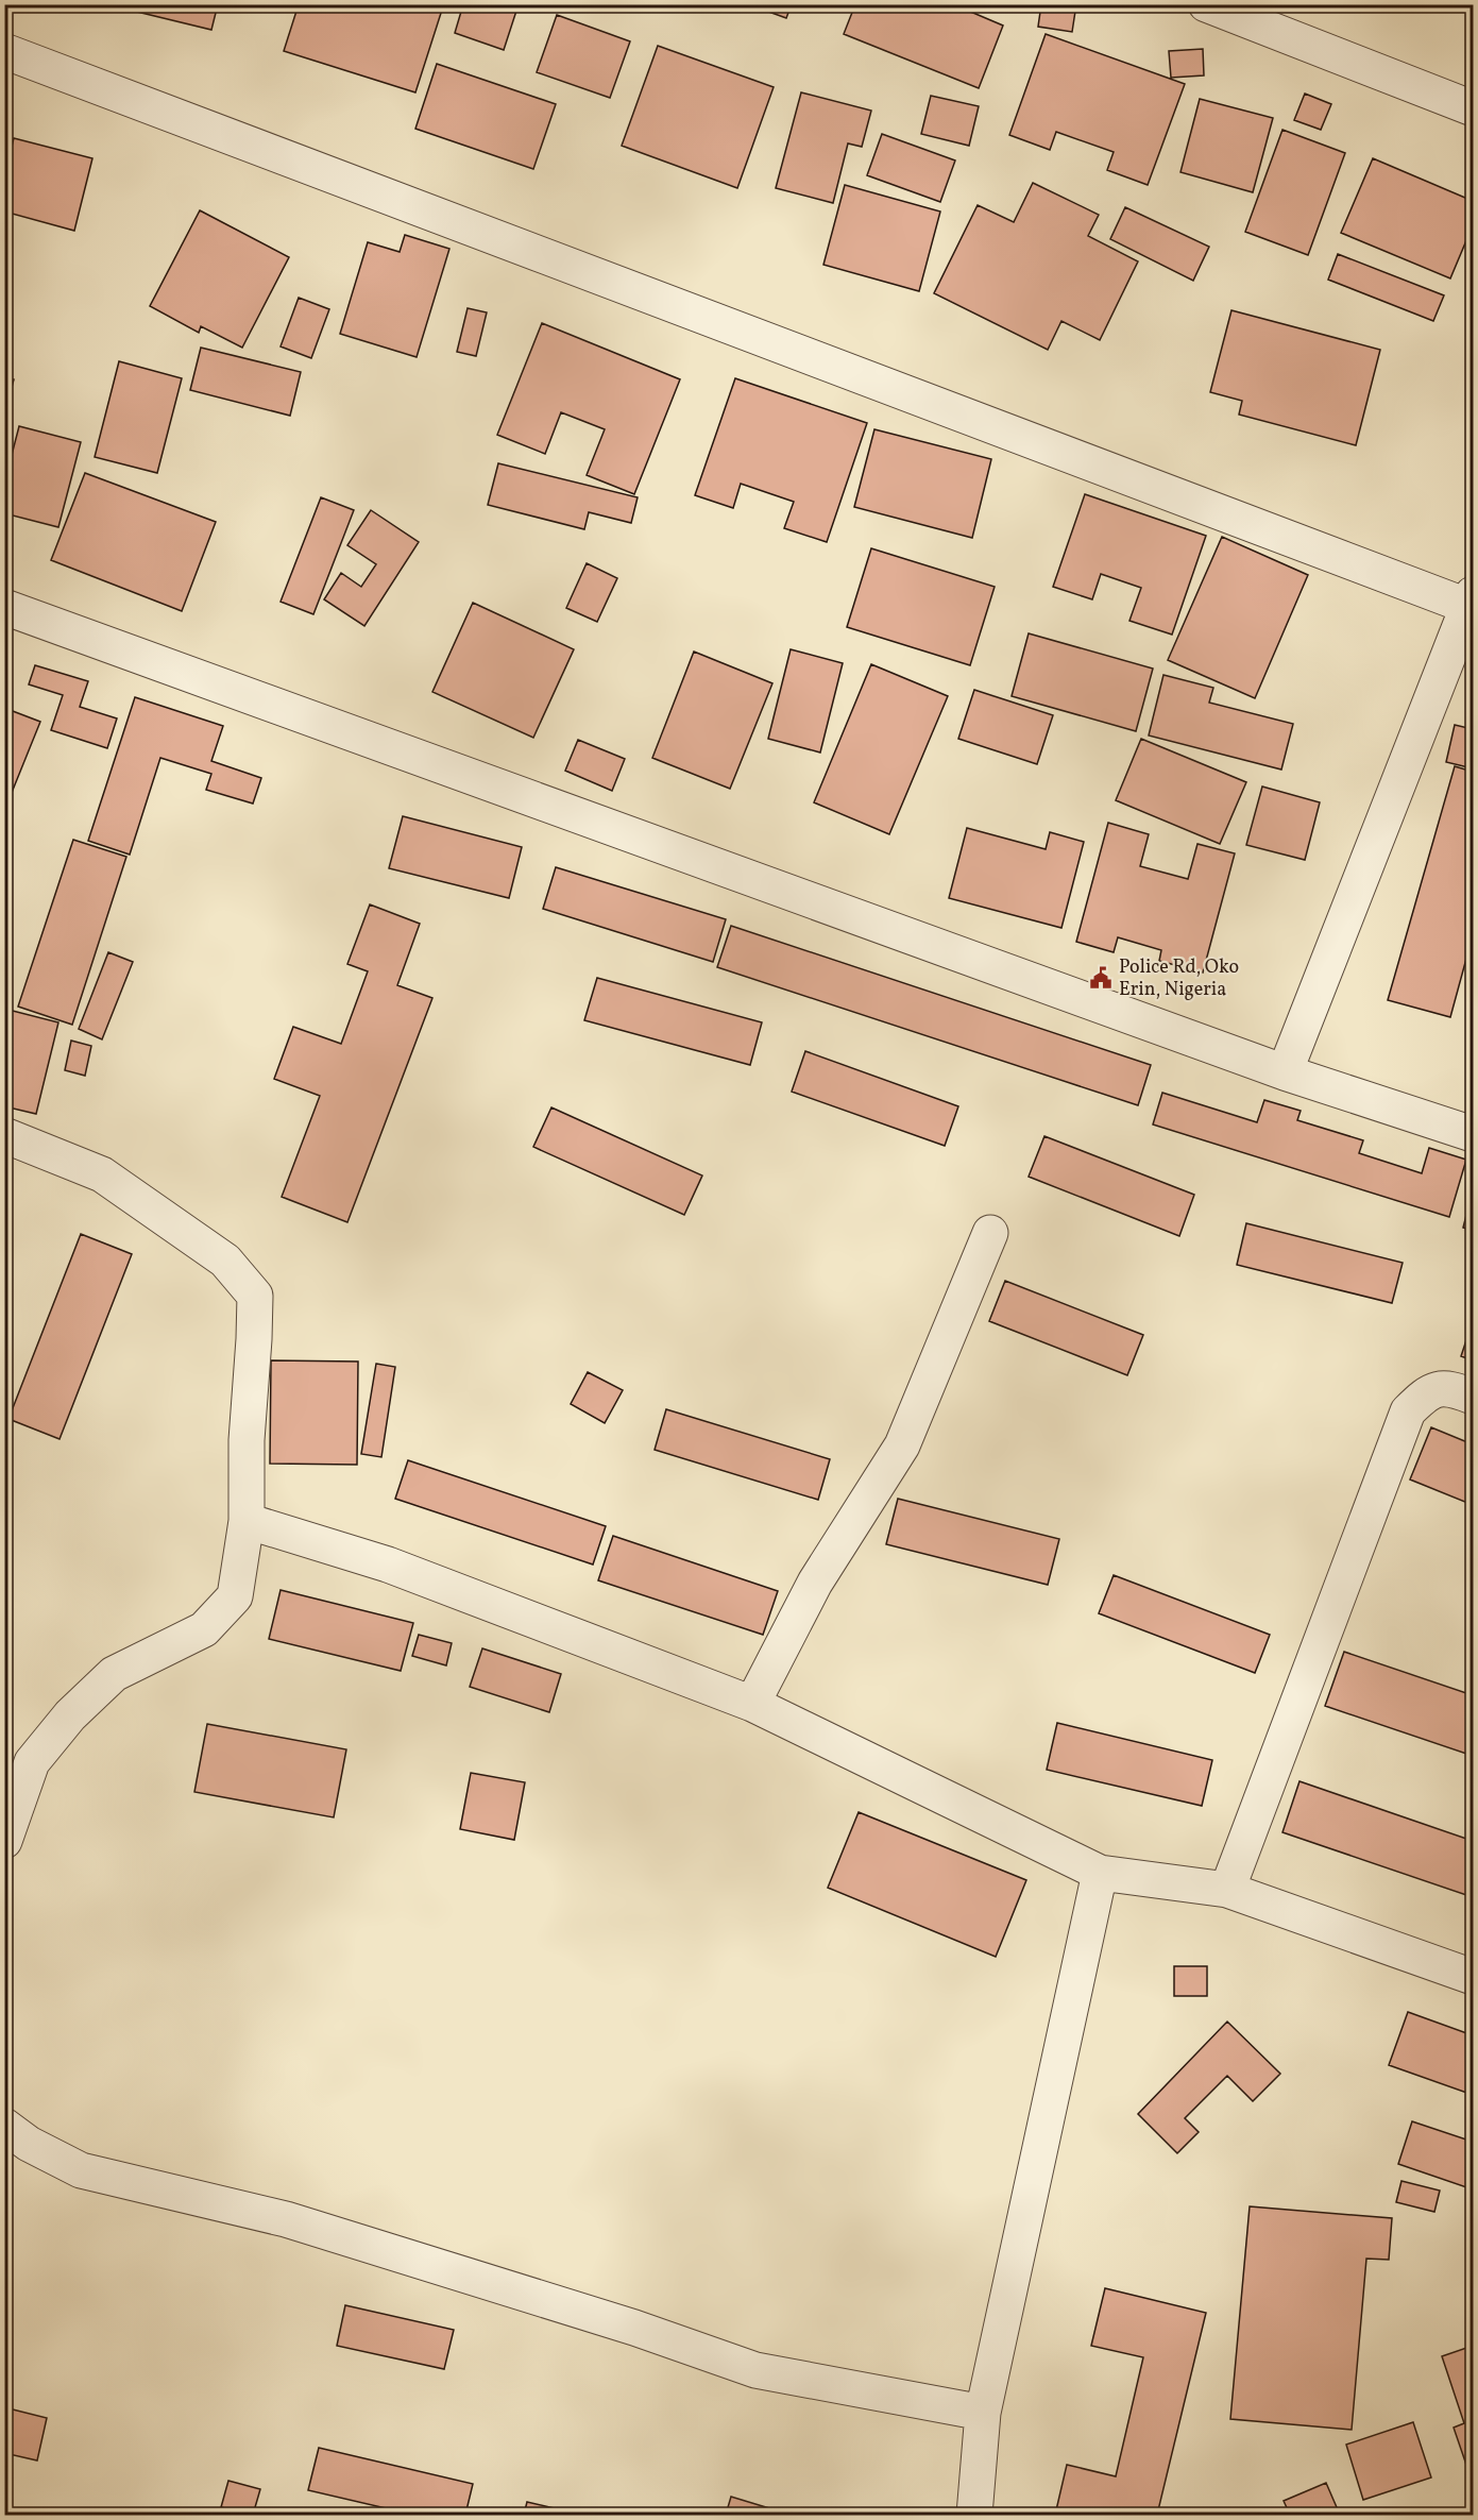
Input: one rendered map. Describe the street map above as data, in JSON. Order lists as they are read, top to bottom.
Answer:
{
  "places": {
    "public building": ["Police Rd, Oko Erin, Nigeria"]
  }
}
